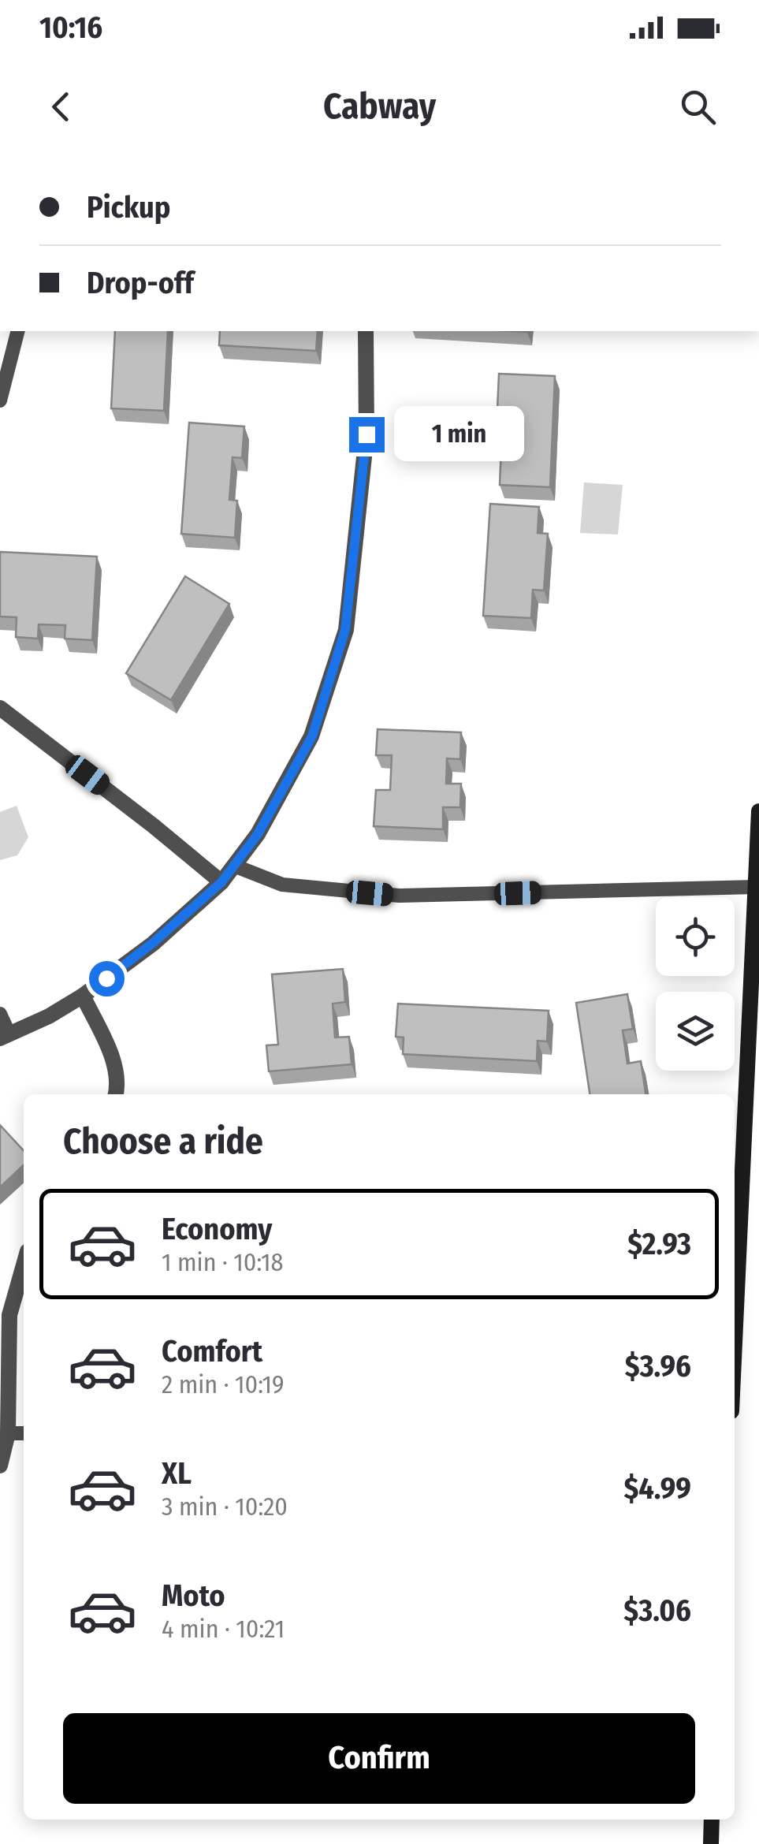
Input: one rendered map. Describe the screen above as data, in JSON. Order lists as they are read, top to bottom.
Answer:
{
  "page": {
    "status": "10:16",
    "header": "Cabway",
    "banner": ["Pickup", "Drop-off"],
    "bubble": "1 min",
    "heading": "Choose a ride",
    "list": [
      {
        "name": "Economy",
        "note": "1 min · 10:18",
        "value": "$2.93"
      },
      {
        "name": "Comfort",
        "note": "2 min · 10:19",
        "value": "$3.96"
      },
      {
        "name": "XL",
        "note": "3 min · 10:20",
        "value": "$4.99"
      },
      {
        "name": "Moto",
        "note": "4 min · 10:21",
        "value": "$3.06"
      }
    ],
    "buttons": "Confirm"
  }
}
